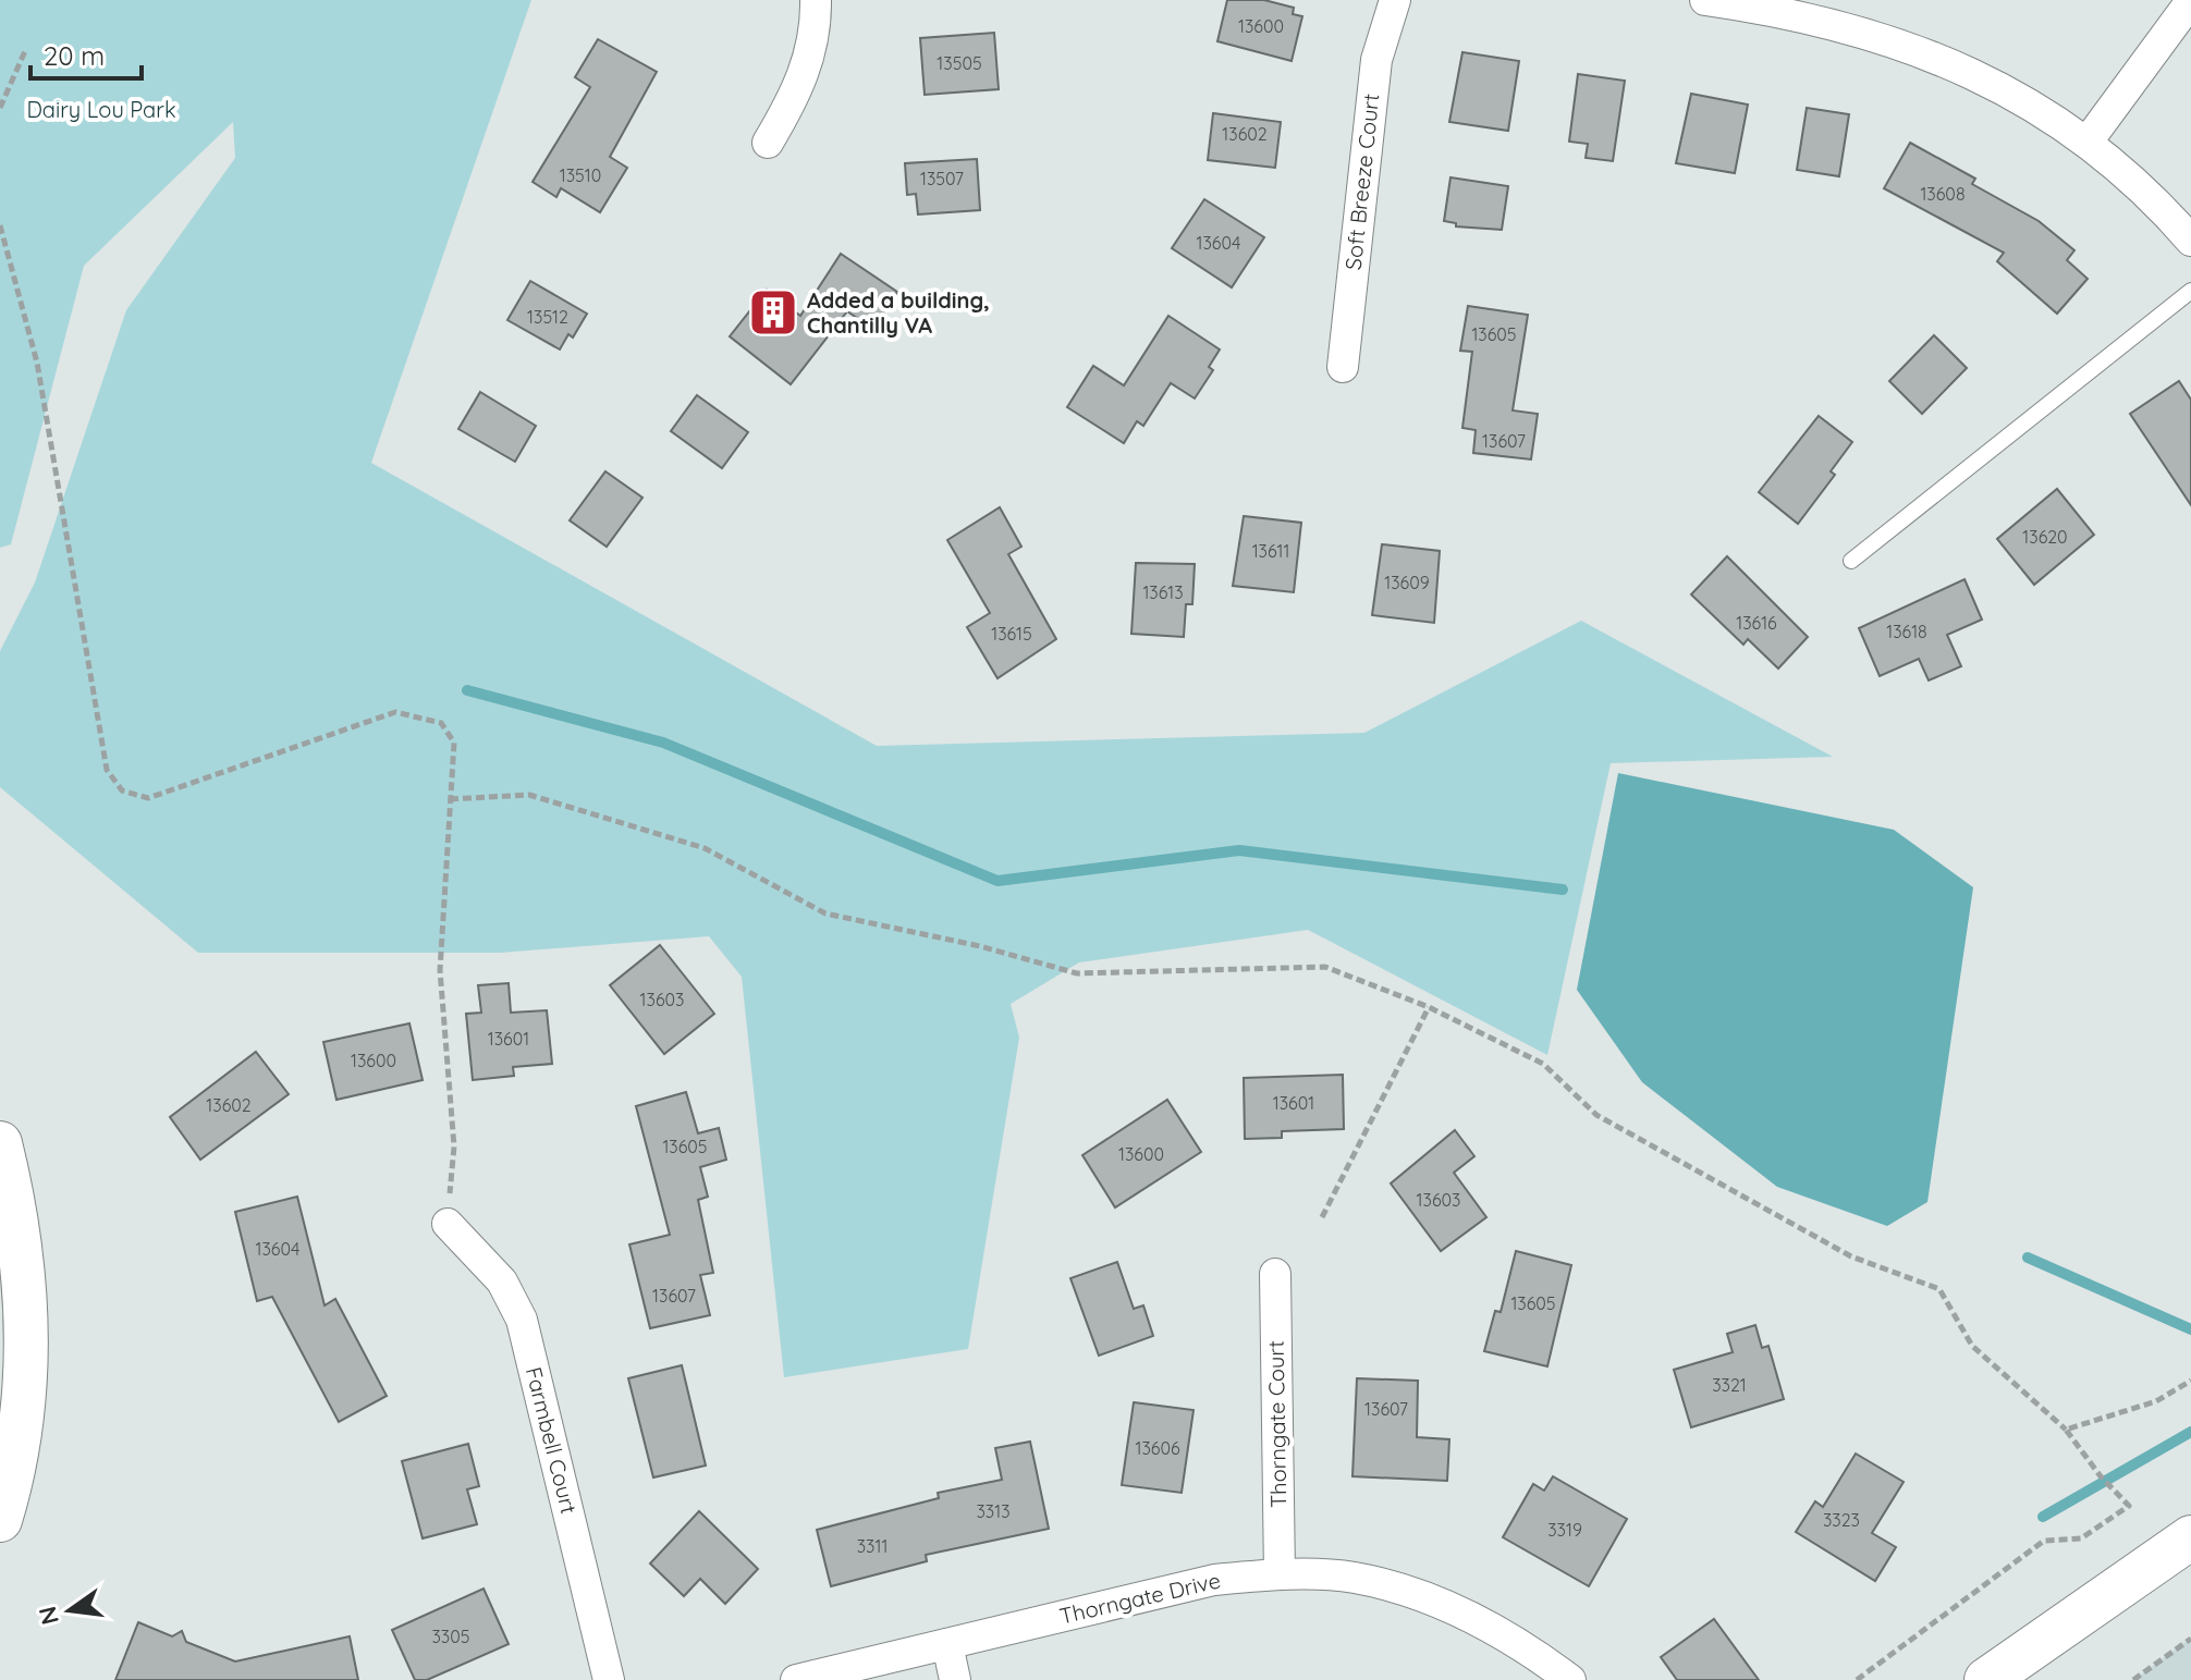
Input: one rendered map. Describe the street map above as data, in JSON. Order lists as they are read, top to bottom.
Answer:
{
  "streets": {
    "street": [
      "Soft Breeze Court",
      "Thorngate Court",
      "Farmbell Court",
      "Thorngate Drive"
    ]
  },
  "crossings": [
    ["Thorngate Court", "Thorngate Drive"]
  ],
  "parks": ["Dairy Lou Park"],
  "places": {
    "building": ["Added a building, Chantilly VA"]
  },
  "house_numbers": [
    "13600",
    "13505",
    "13602",
    "13510",
    "13507",
    "13608",
    "13604",
    "13512",
    "13605",
    "13607",
    "13620",
    "13611",
    "13609",
    "13613",
    "13616",
    "13618",
    "13615",
    "13603",
    "13601",
    "13600",
    "13601",
    "13602",
    "13605",
    "13600",
    "13603",
    "13604",
    "13607",
    "13605",
    "3321",
    "13607",
    "13606",
    "3313",
    "3323",
    "3319",
    "3311",
    "3305"
  ],
  "scale_bar": "20 m",
  "north": "left"
}
